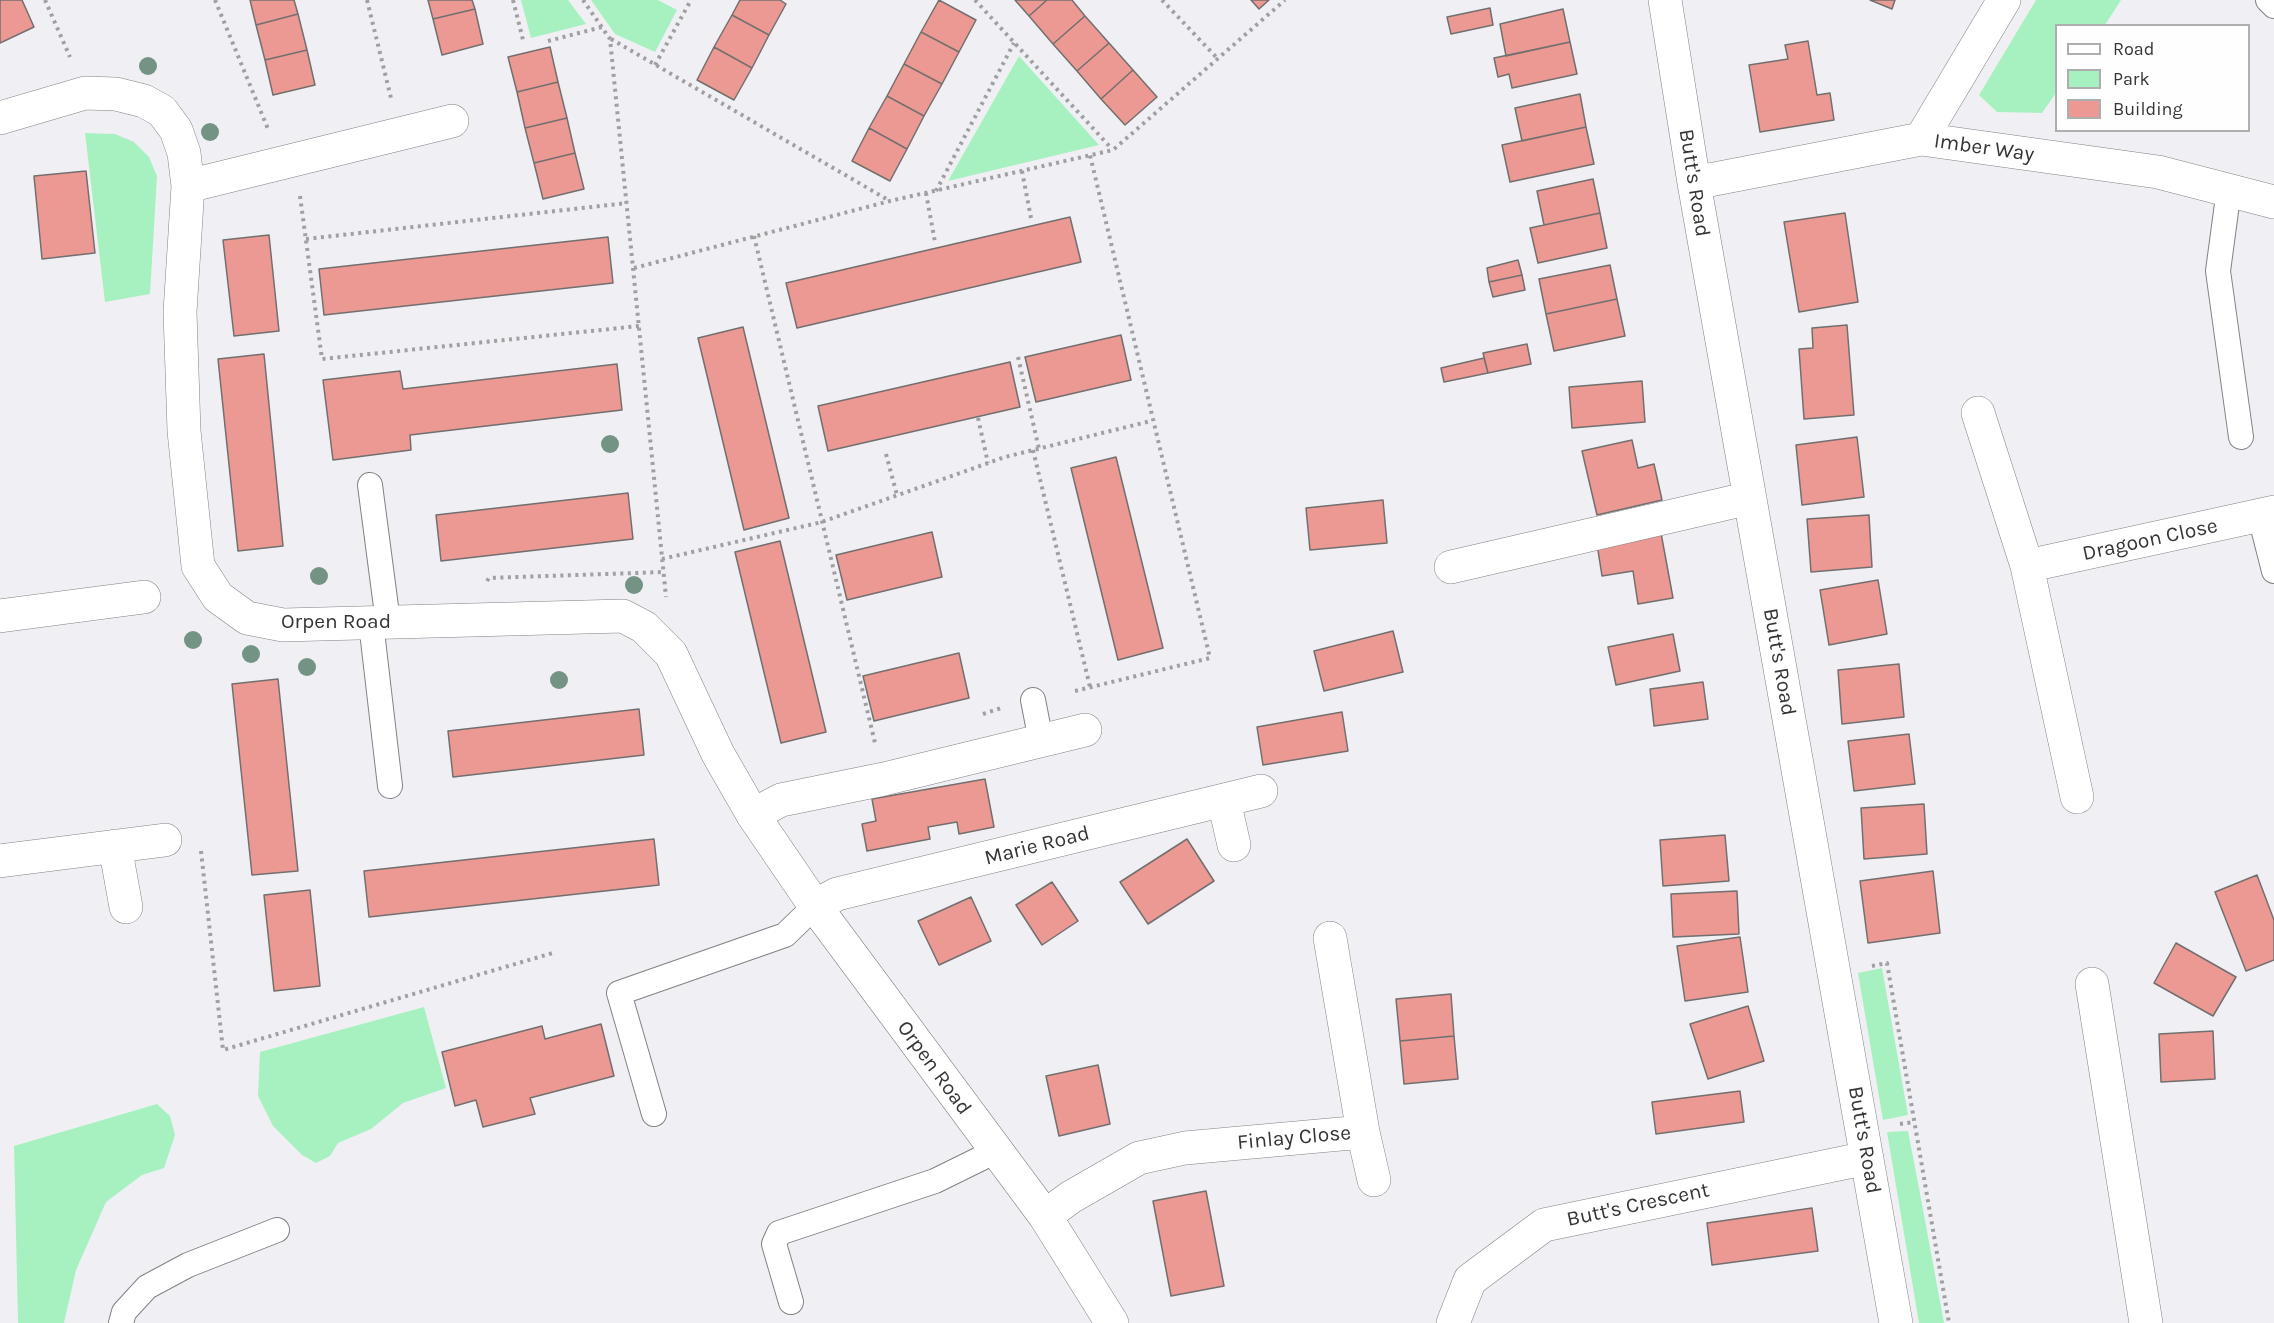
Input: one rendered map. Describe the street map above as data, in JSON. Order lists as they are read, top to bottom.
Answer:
{
  "streets": {
    "street": [
      "Imber Way",
      "Butt's Road",
      "Dragoon Close",
      "Orpen Road",
      "Marie Road",
      "Finlay Close",
      "Butt's Crescent"
    ]
  },
  "crossings": [
    ["Imber Way", "Butt's Road"],
    ["Butt's Road", "Butt's Crescent"],
    ["Orpen Road", "Marie Road"],
    ["Orpen Road", "Finlay Close"]
  ],
  "legend": ["Road", "Park", "Building"]
}
